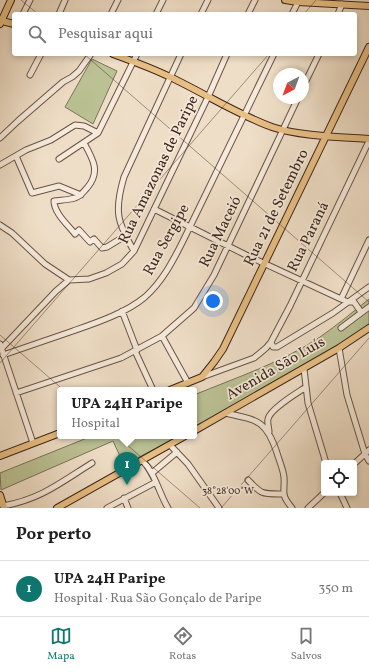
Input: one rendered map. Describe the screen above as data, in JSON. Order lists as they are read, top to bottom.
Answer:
{
  "streets": {
    "main road": ["Rua 21 de Setembro", "Avenida São Luís"],
    "street": [
      "Rua Amazonas de Paripe",
      "Rua Maceió",
      "Rua Paraná",
      "Rua Sergipe"
    ]
  },
  "crossings": [
    ["Rua 21 de Setembro", "Rua Paraná"]
  ],
  "north": "bottom left",
  "page": {
    "search": "Pesquisar aqui",
    "popup": ["UPA 24H Paripe", "Hospital"],
    "pins": "1",
    "heading": "Por perto",
    "list": [
      {
        "mark": "1",
        "name": "UPA 24H Paripe",
        "note": "Hospital · Rua São Gonçalo de Paripe",
        "value": "350 m"
      }
    ],
    "nav": ["Mapa", "Rotas", "Salvos"]
  },
  "coordinates": ["38°28'00\"W"]
}
